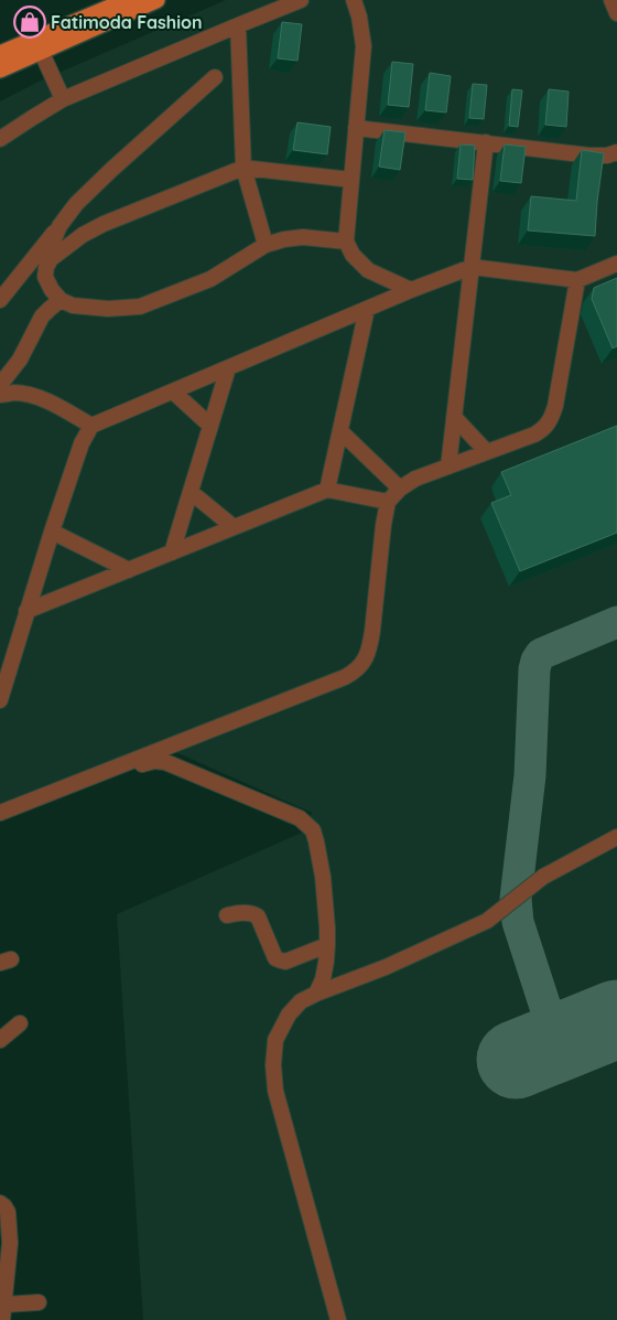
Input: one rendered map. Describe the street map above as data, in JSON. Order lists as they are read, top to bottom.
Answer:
{
  "places": {
    "shop": ["Fatimoda Fashion"]
  }
}
